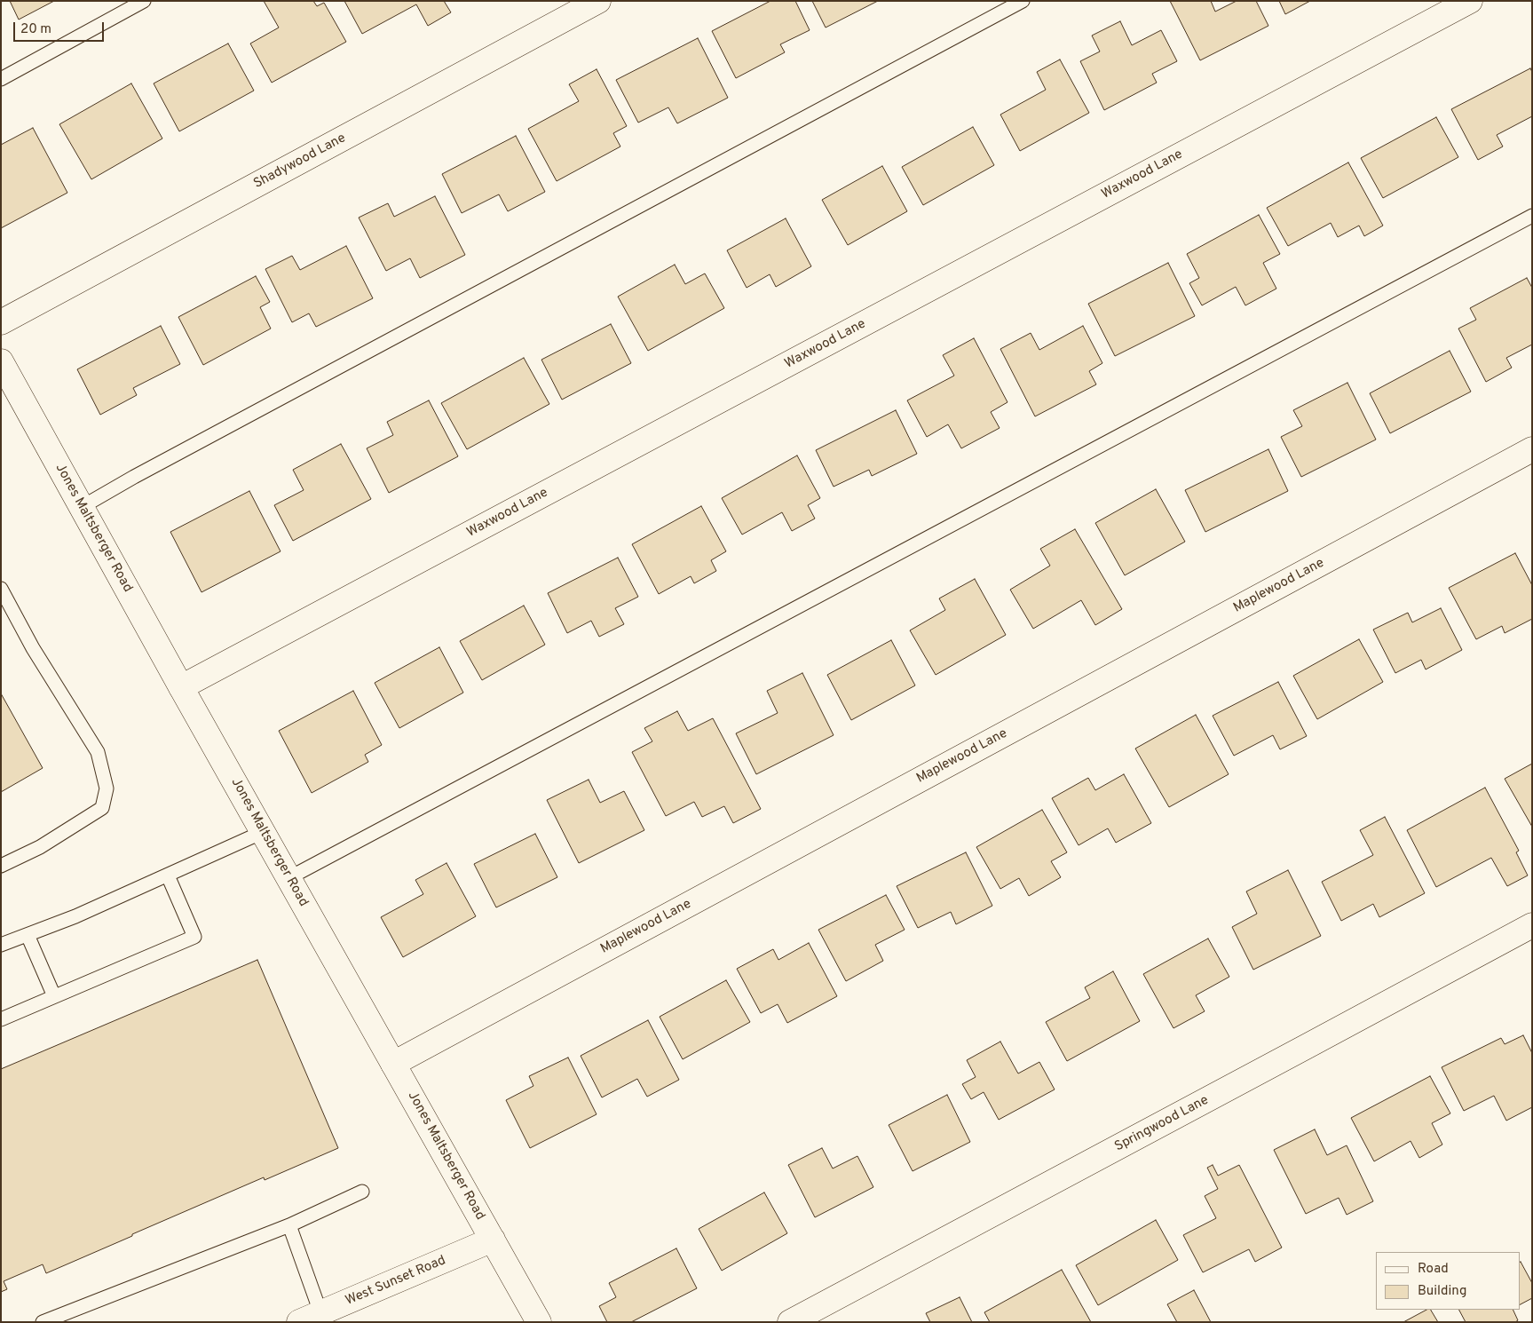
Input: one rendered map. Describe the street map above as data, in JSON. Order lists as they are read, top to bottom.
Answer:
{
  "streets": {
    "street": [
      "Shadywood Lane",
      "Waxwood Lane",
      "Jones Maltsberger Road",
      "Maplewood Lane",
      "Springwood Lane",
      "West Sunset Road"
    ]
  },
  "crossings": [
    ["Waxwood Lane", "Jones Maltsberger Road"],
    ["Jones Maltsberger Road", "Maplewood Lane"],
    ["Jones Maltsberger Road", "West Sunset Road"]
  ],
  "legend": ["Road", "Building"],
  "scale_bar": "20 m"
}
